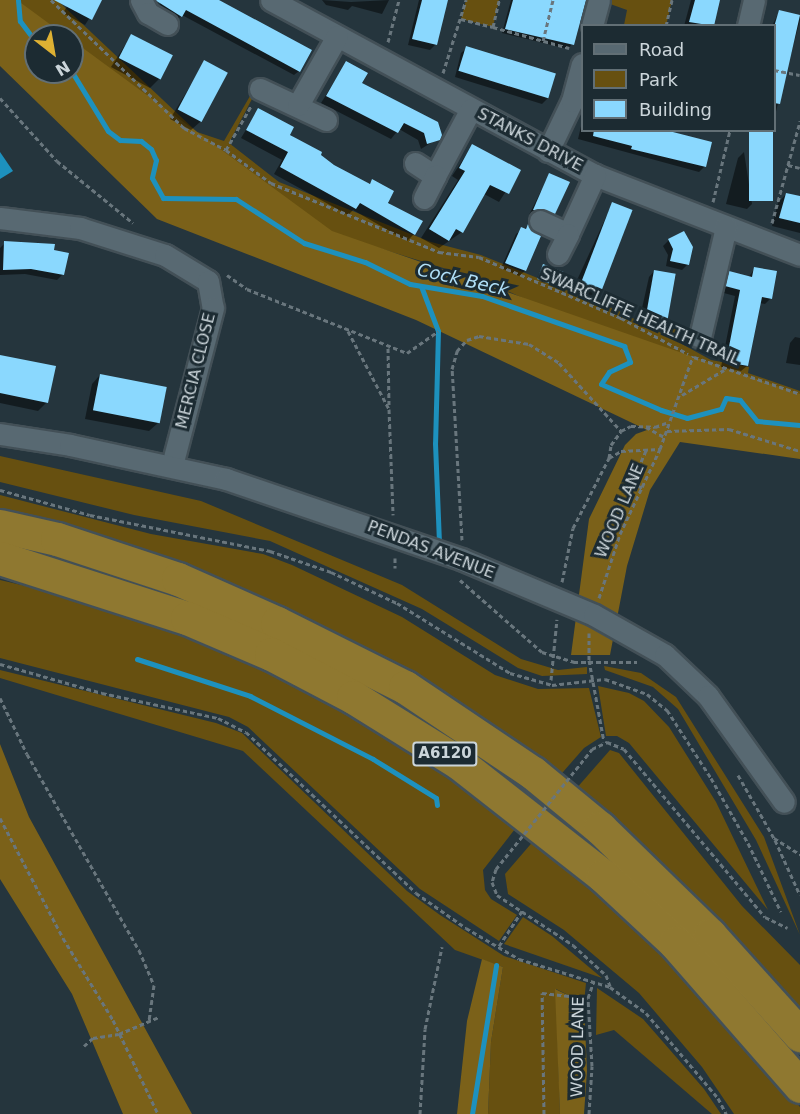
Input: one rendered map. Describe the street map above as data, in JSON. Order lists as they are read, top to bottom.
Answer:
{
  "streets": {
    "highway": ["A6120"],
    "street": ["STANKS DRIVE", "MERCIA CLOSE", "PENDAS AVENUE"],
    "path": ["SWARCLIFFE HEALTH TRAIL", "WOOD LANE"]
  },
  "crossings": [
    ["SWARCLIFFE HEALTH TRAIL", "WOOD LANE"],
    ["MERCIA CLOSE", "PENDAS AVENUE"],
    ["WOOD LANE", "PENDAS AVENUE"]
  ],
  "water": ["Cock Beck"],
  "legend": ["Road", "Park", "Building"],
  "north": "bottom right"
}
